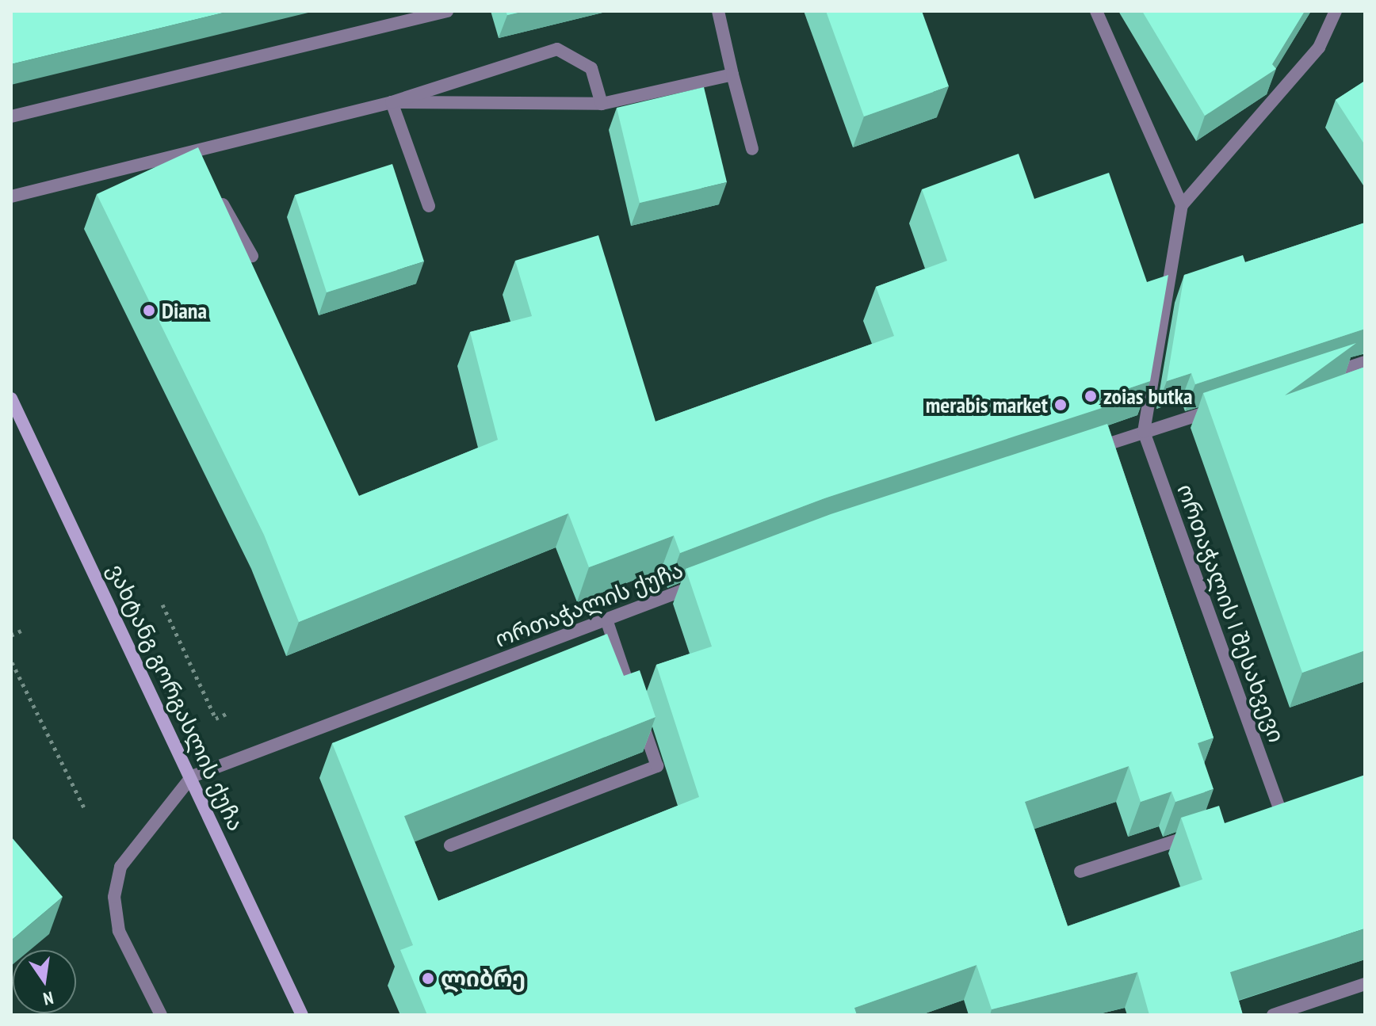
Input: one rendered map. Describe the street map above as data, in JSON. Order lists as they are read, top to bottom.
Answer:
{
  "streets": {
    "main road": ["ვახტანგ გორგასლის ქუჩა"],
    "street": ["ორთაჭალის ქუჩა", "ორთაჭალის I შესახვევი"]
  },
  "crossings": [
    ["ორთაჭალის ქუჩა", "ვახტანგ გორგასლის ქუჩა"]
  ],
  "places": [
    "Diana",
    "zoias butka",
    "merabis market",
    "ლიბრე"
  ],
  "north": "bottom"
}
